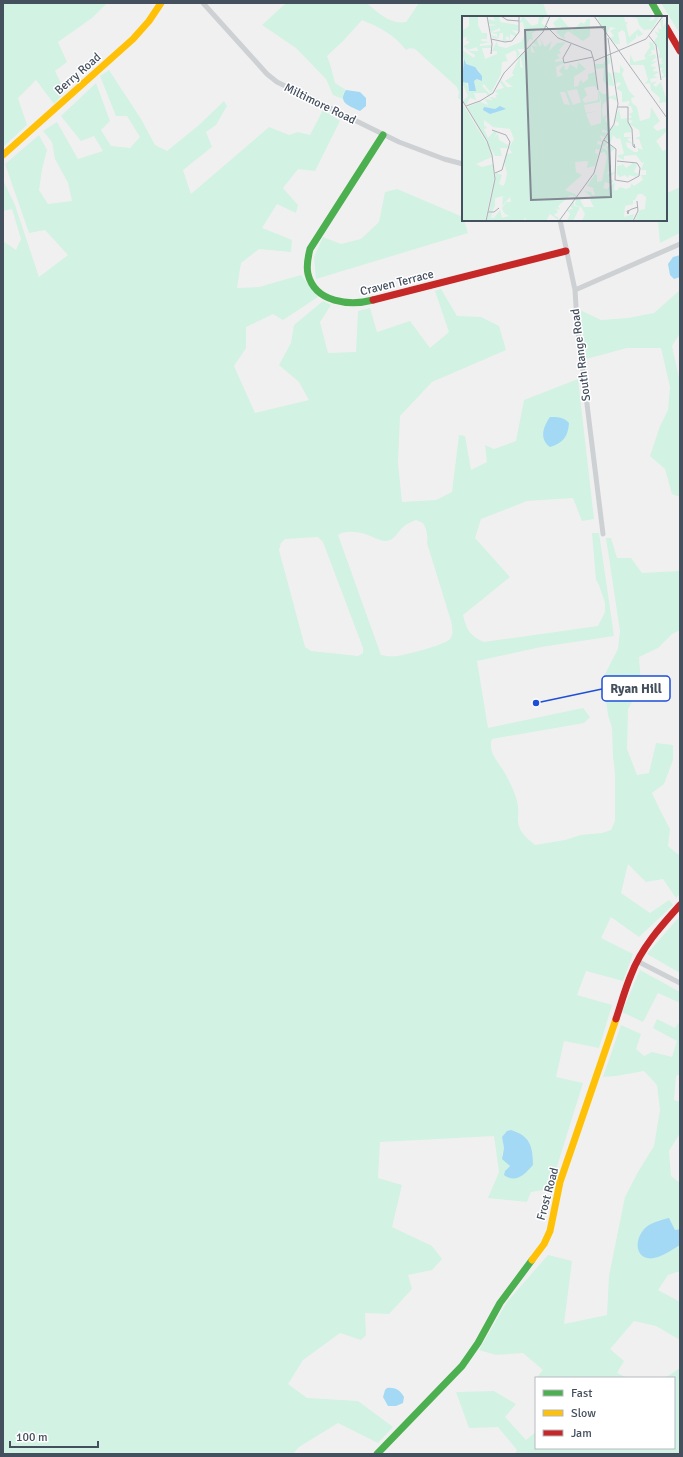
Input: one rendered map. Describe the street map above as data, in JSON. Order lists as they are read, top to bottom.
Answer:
{
  "streets": {
    "street": [
      "Berry Road",
      "Miltimore Road",
      "Craven Terrace",
      "South Range Road",
      "Frost Road"
    ]
  },
  "crossings": [
    ["Miltimore Road", "Craven Terrace"]
  ],
  "places": ["Ryan Hill"],
  "legend": ["Fast", "Slow", "Jam"],
  "scale_bar": "100 m"
}
